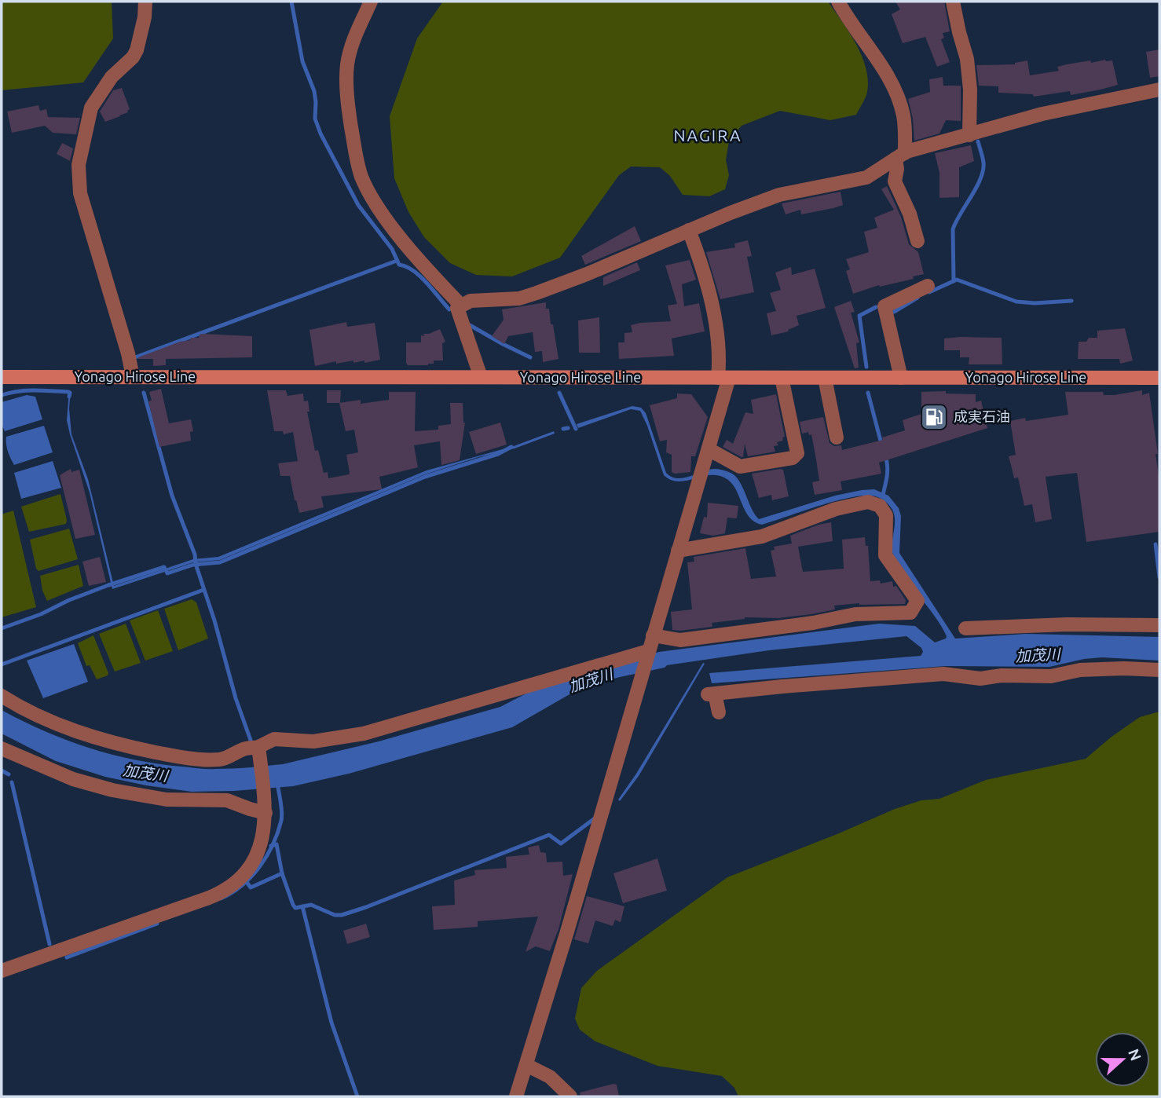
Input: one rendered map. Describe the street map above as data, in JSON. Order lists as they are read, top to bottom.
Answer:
{
  "streets": {
    "main road": ["Yonago Hirose Line"]
  },
  "districts": ["NAGIRA"],
  "water": ["加茂川"],
  "places": {
    "fuel station": ["成実石油"]
  },
  "north": "right"
}
